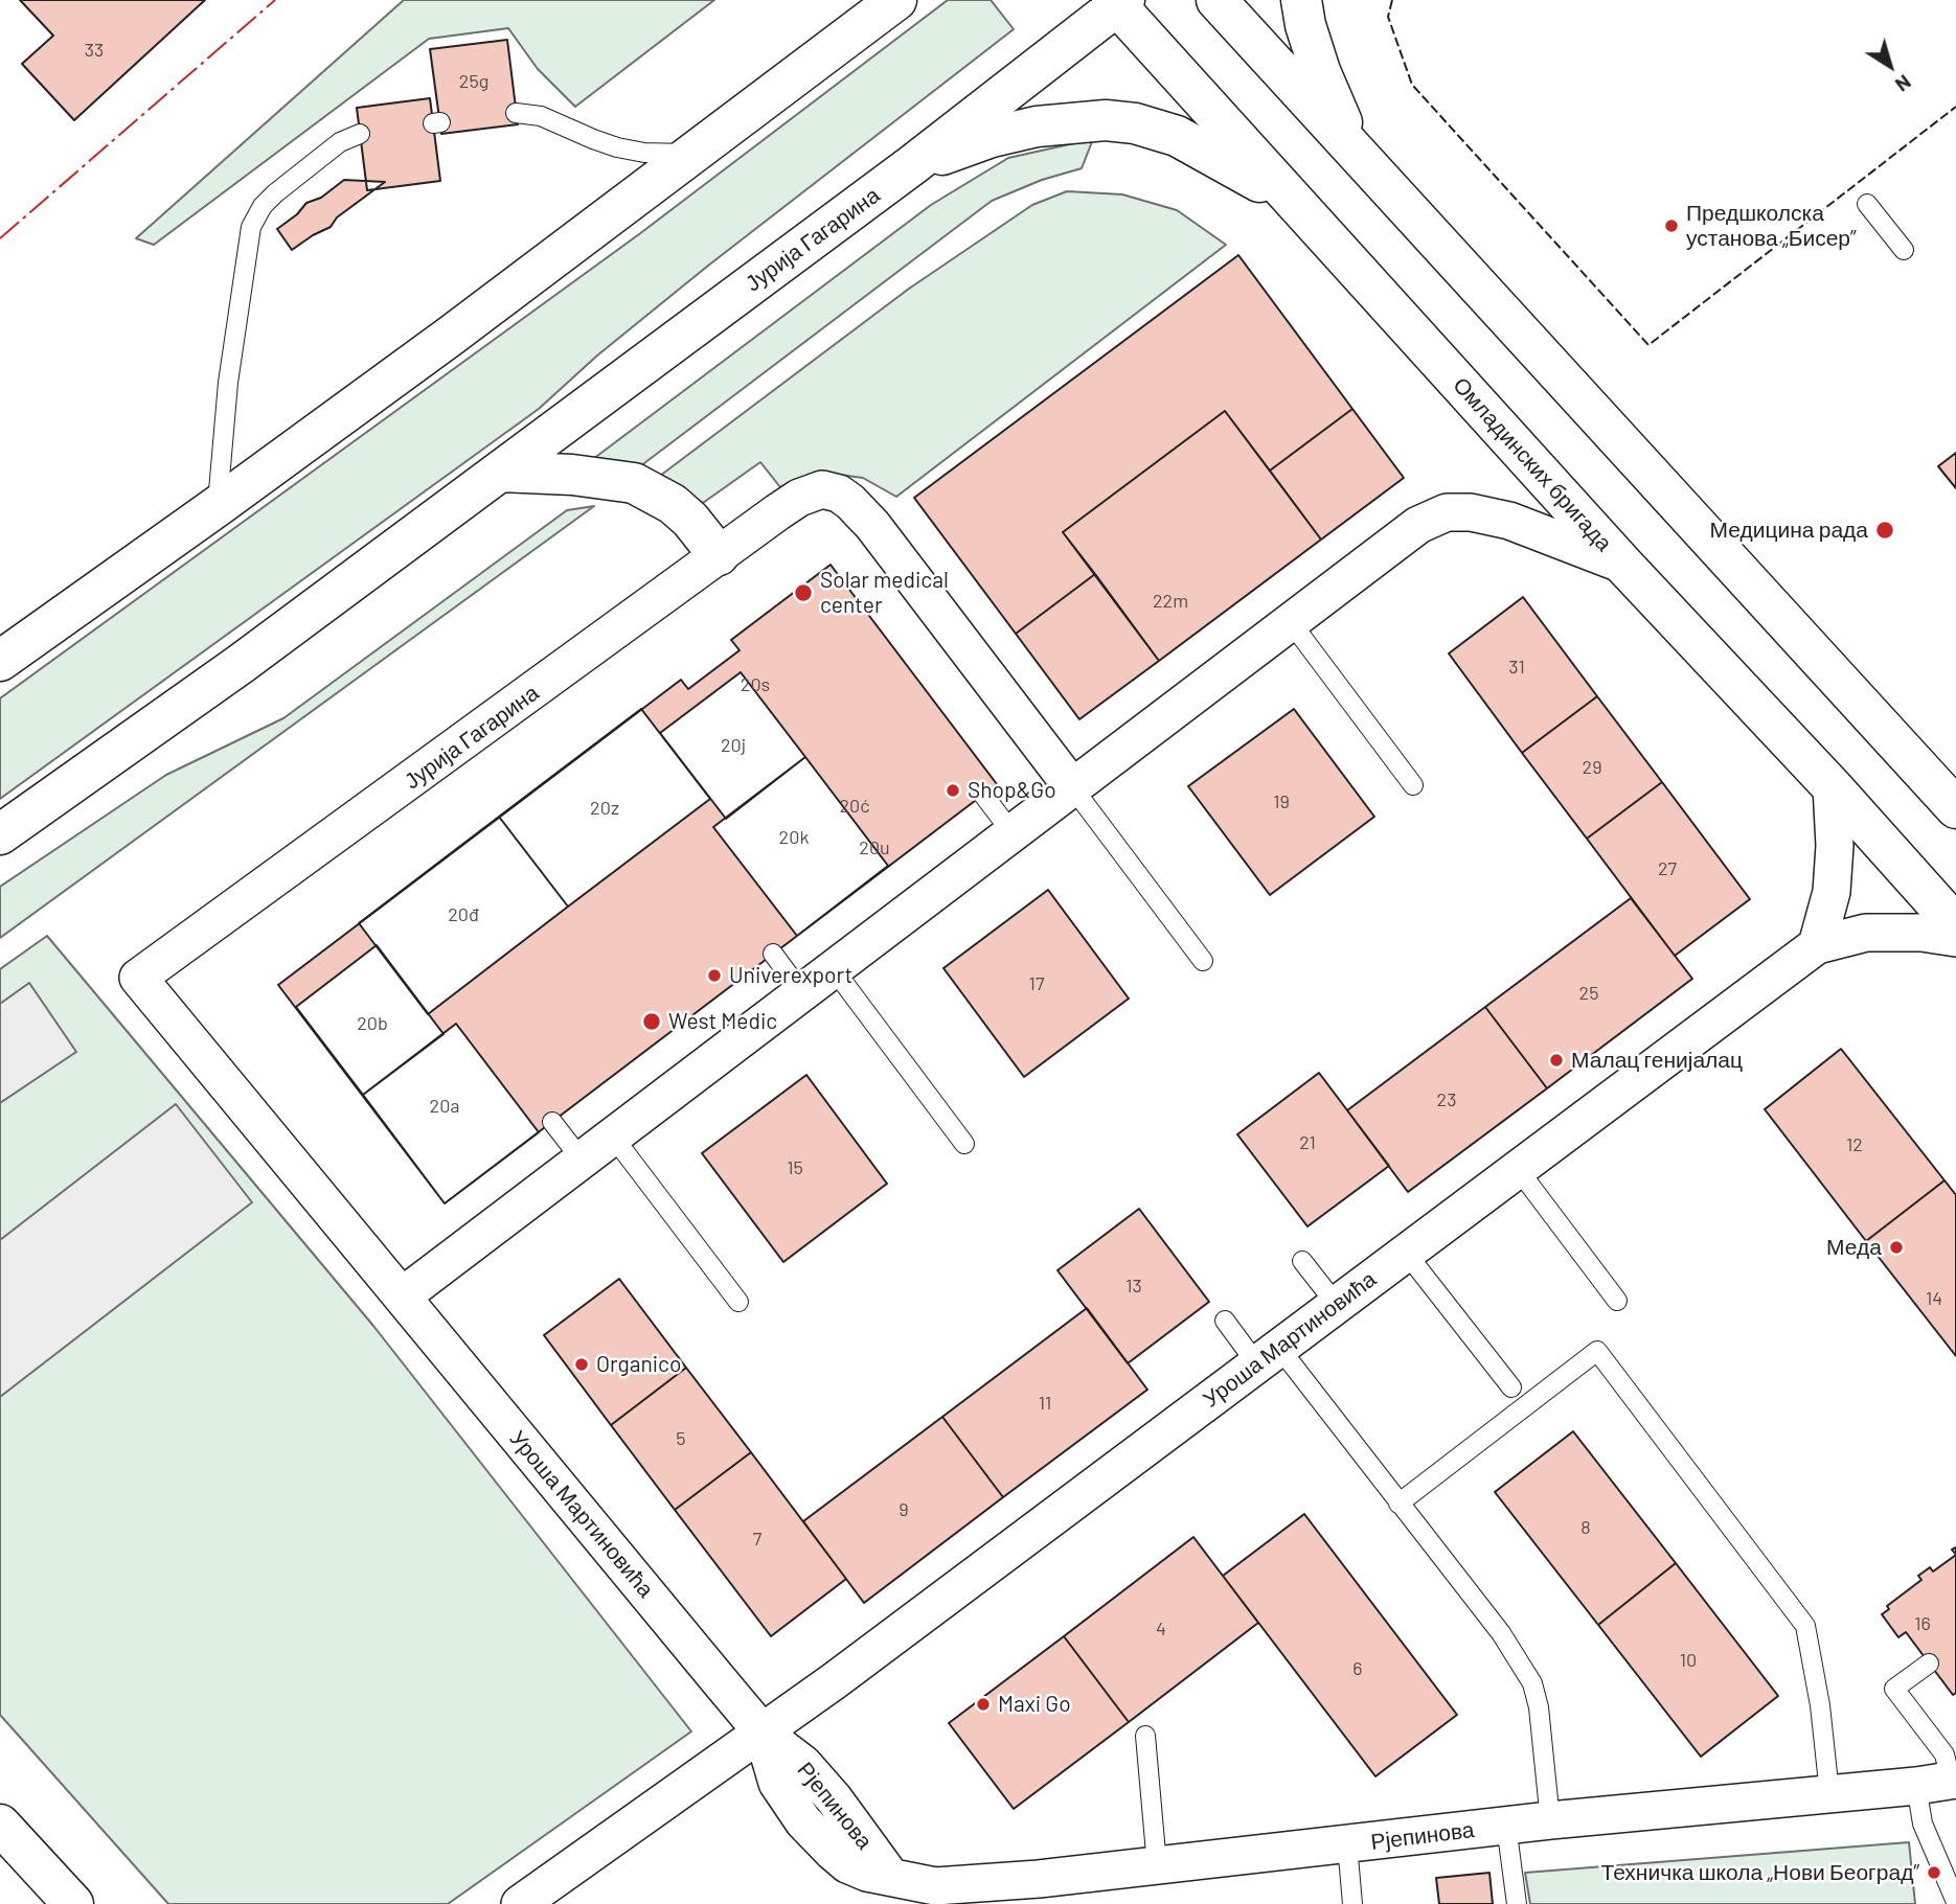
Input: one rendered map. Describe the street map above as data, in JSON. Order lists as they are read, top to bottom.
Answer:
{
  "streets": {
    "main road": ["Јурија Гагарина", "Омладинских бригада"],
    "street": ["Уроша Мартиновића", "Рјепинова"]
  },
  "crossings": [
    ["Јурија Гагарина", "Омладинских бригада"],
    ["Јурија Гагарина", "Уроша Мартиновића"],
    ["Уроша Мартиновића", "Рјепинова"]
  ],
  "places": [
    "Предшколска установа „Бисер”",
    "Медицина рада",
    "Solar medical center",
    "Shop&Go",
    "Univerexport",
    "West Medic",
    "Малац генијалац",
    "Меда",
    "Organico",
    "Maxi Go",
    "Техничка школа „Нови Београд”"
  ],
  "house_numbers": [
    "33",
    "25g",
    "22m",
    "31",
    "20s",
    "20j",
    "29",
    "19",
    "20ć",
    "20z",
    "20k",
    "20u",
    "27",
    "20đ",
    "17",
    "25",
    "20b",
    "23",
    "20a",
    "21",
    "12",
    "15",
    "13",
    "14",
    "11",
    "5",
    "9",
    "8",
    "7",
    "16",
    "4",
    "10",
    "6"
  ],
  "north": "bottom right"
}
